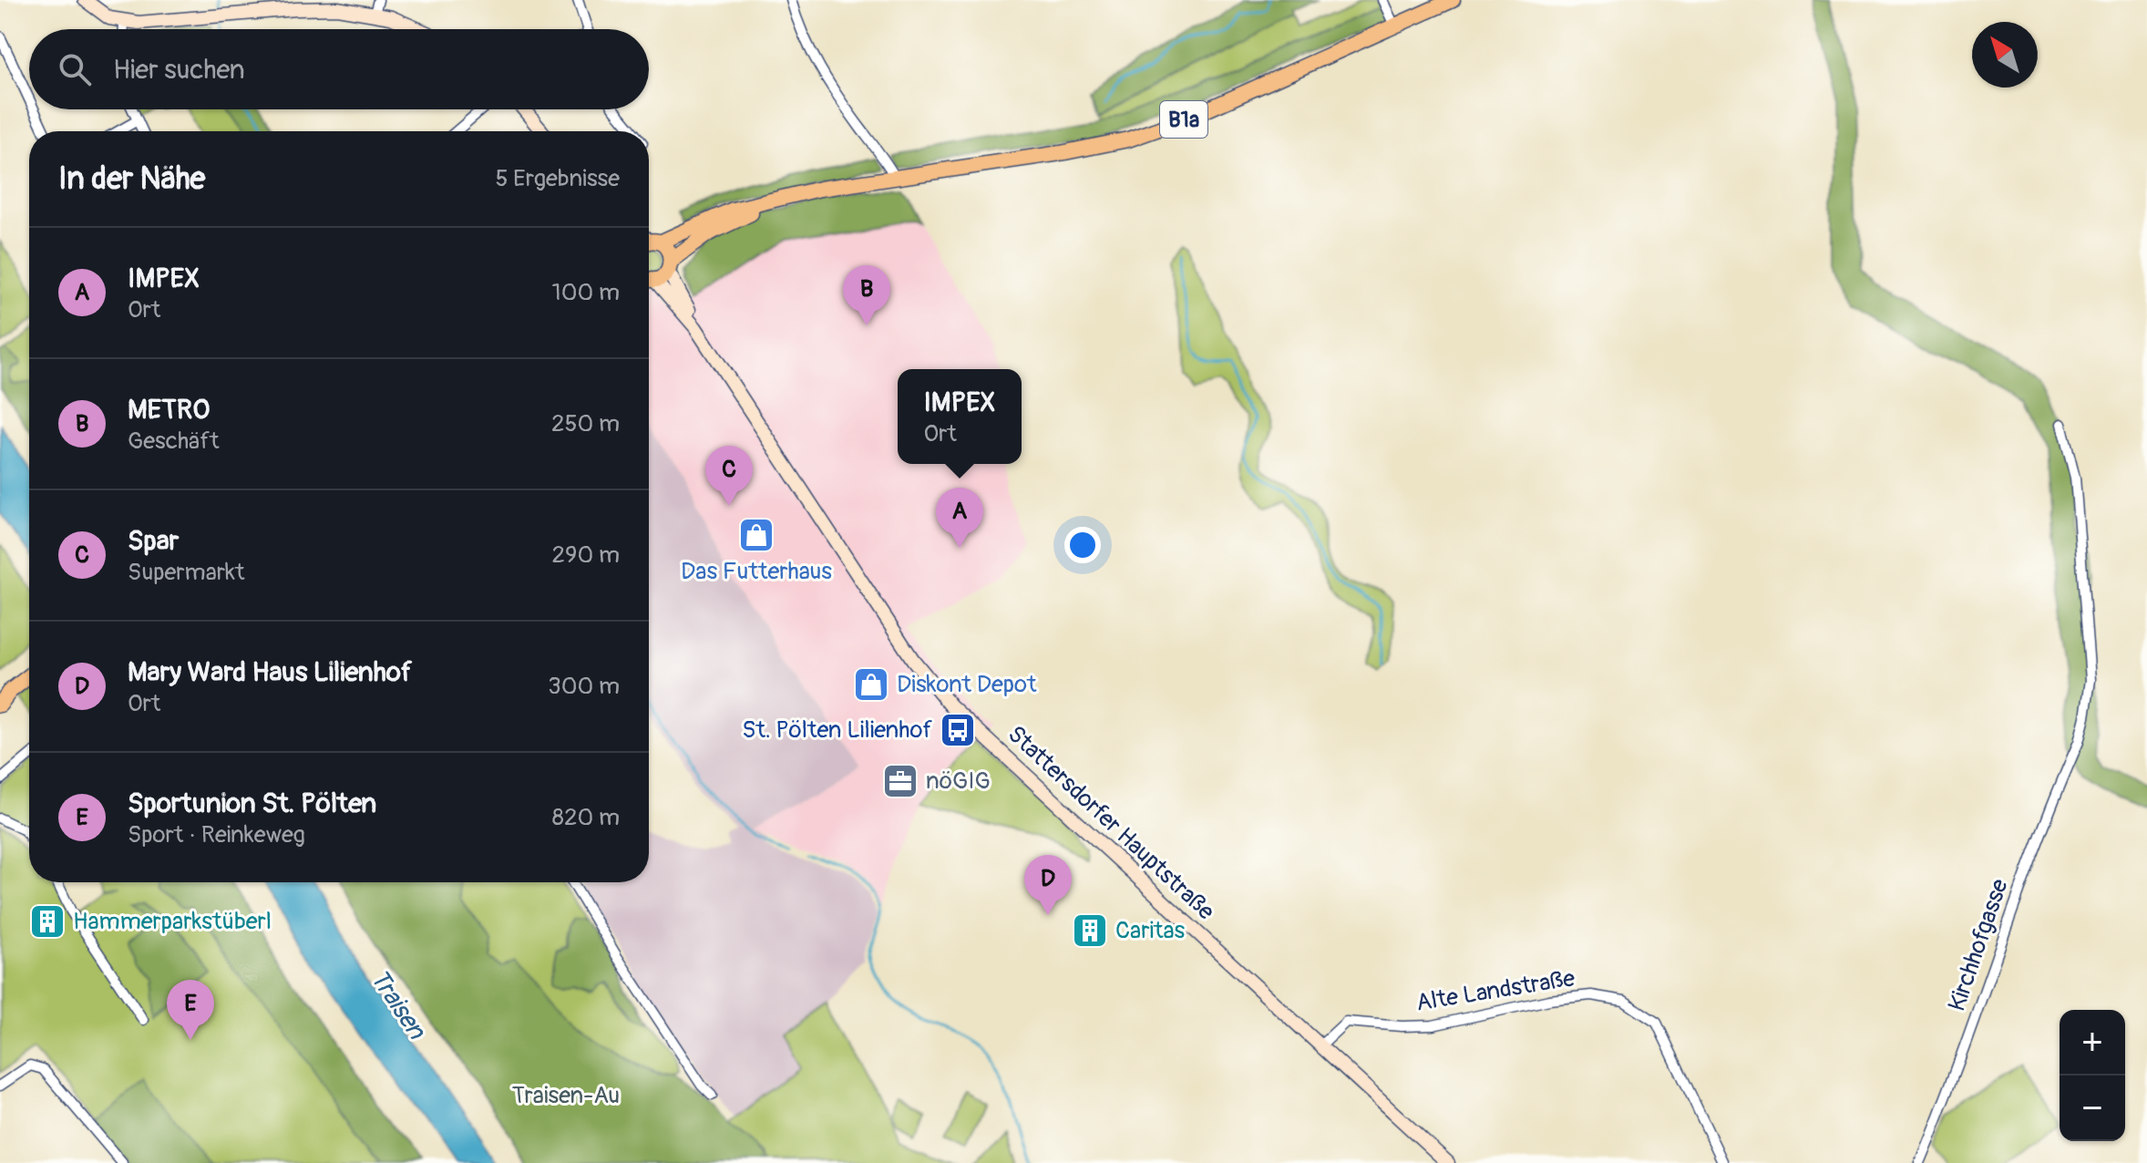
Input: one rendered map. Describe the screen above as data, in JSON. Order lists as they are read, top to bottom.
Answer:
{
  "streets": {
    "main road": ["B1a", "Stattersdorfer Hauptstraße"],
    "street": ["Kirchhofgasse", "Alte Landstraße"]
  },
  "crossings": [
    ["B1a", "Stattersdorfer Hauptstraße"],
    ["Stattersdorfer Hauptstraße", "Alte Landstraße"]
  ],
  "water": ["Traisen"],
  "parks": ["Traisen-Au"],
  "places": {
    "shop": ["Das Futterhaus", "Diskont Depot"],
    "bus stop": ["St. Pölten Lilienhof"],
    "office": ["nöGIG"],
    "building": ["Hammerparkstüberl", "Caritas"]
  },
  "north": "top left",
  "page": {
    "search": "Hier suchen",
    "heading": ["In der Nähe", "5 Ergebnisse"],
    "list": [
      {
        "mark": "A",
        "name": "IMPEX",
        "note": "Ort",
        "value": "100 m"
      },
      {
        "mark": "B",
        "name": "METRO",
        "note": "Geschäft",
        "value": "250 m"
      },
      {
        "mark": "C",
        "name": "Spar",
        "note": "Supermarkt",
        "value": "290 m"
      },
      {
        "mark": "D",
        "name": "Mary Ward Haus Lilienhof",
        "note": "Ort",
        "value": "300 m"
      },
      {
        "mark": "E",
        "name": "Sportunion St. Pölten",
        "note": "Sport · Reinkeweg",
        "value": "820 m"
      }
    ],
    "pins": [
      "B",
      "C",
      "A",
      "D",
      "E"
    ],
    "popup": ["IMPEX", "Ort"],
    "map_buttons": ["+", "−"]
  }
}
